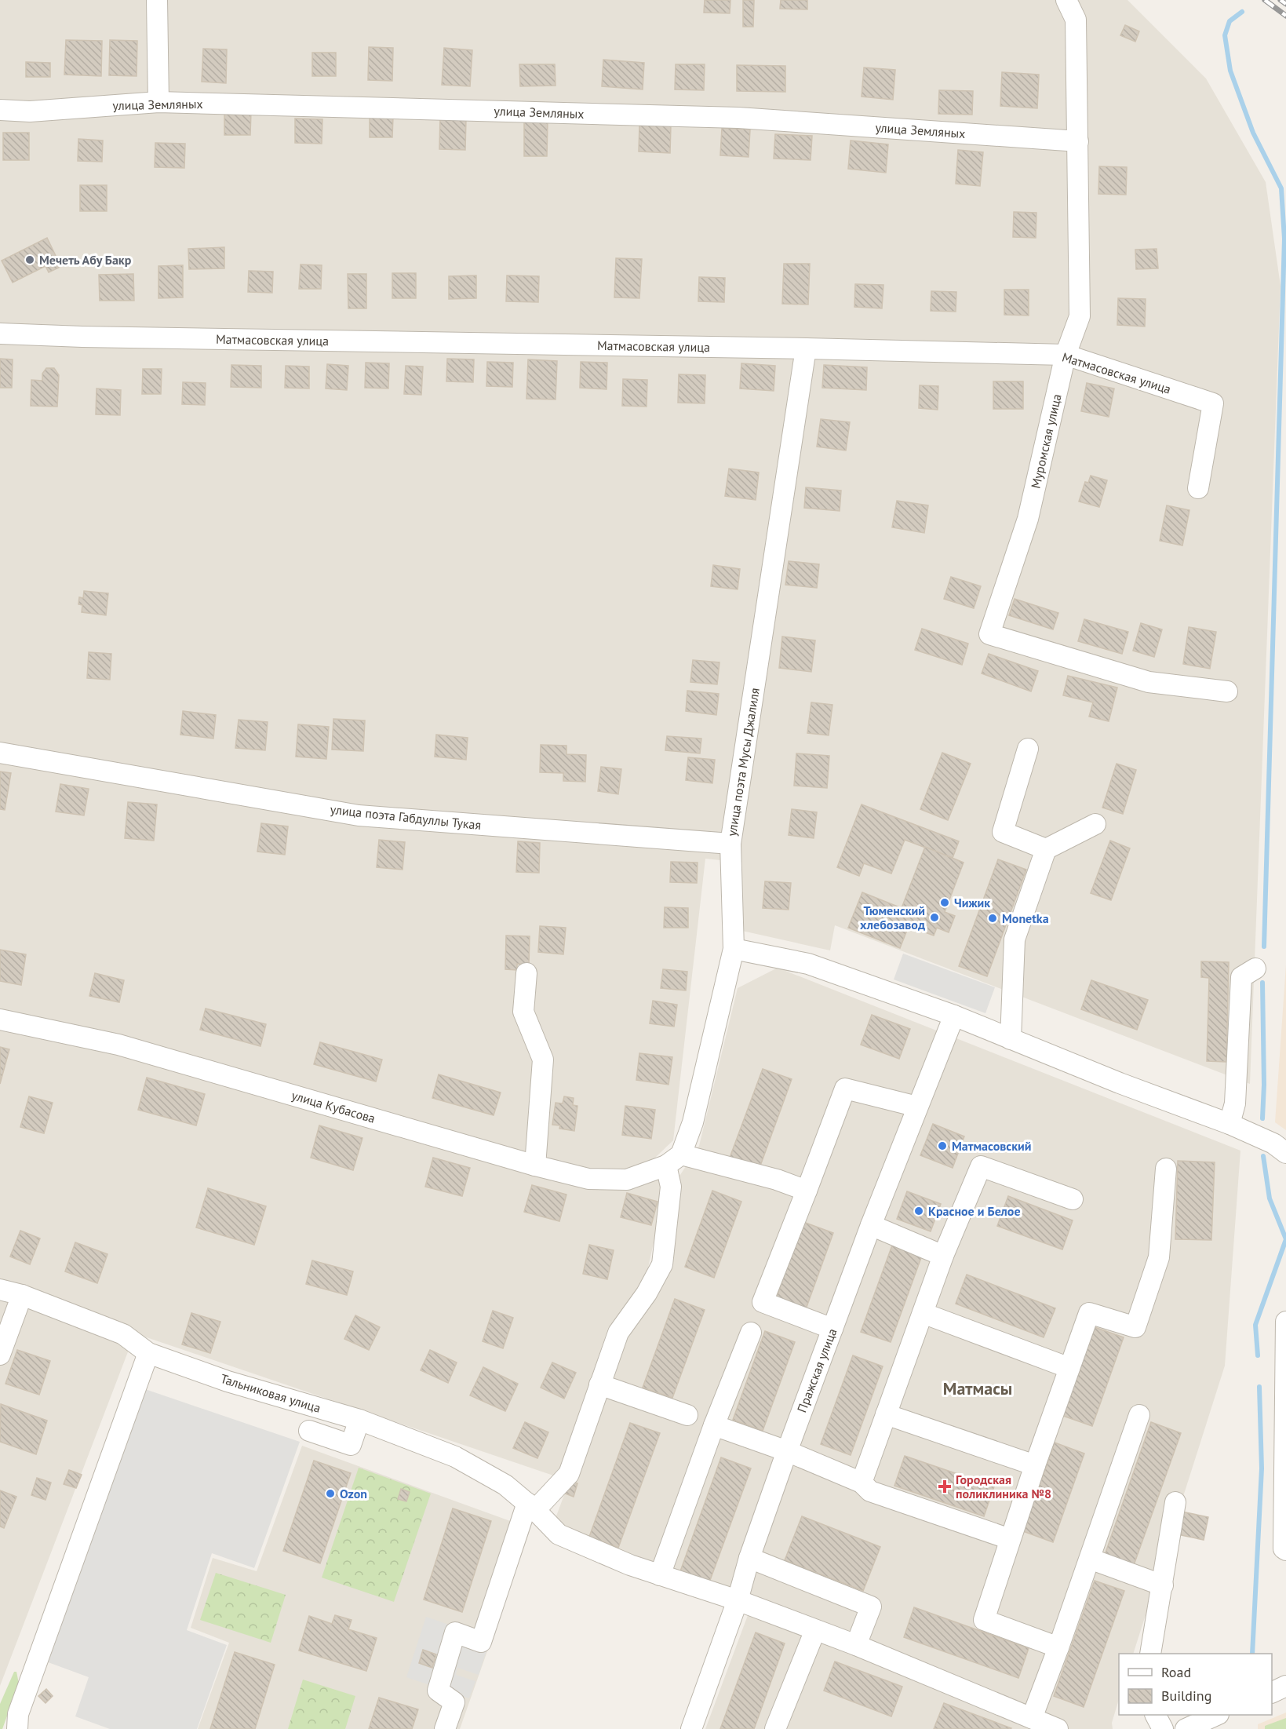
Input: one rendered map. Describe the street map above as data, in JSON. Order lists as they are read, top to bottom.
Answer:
{
  "streets": {
    "street": [
      "улица Земляных",
      "Матмасовская улица",
      "Муромская улица",
      "улица поэта Мусы Джалиля",
      "улица поэта Габдуллы Тукая",
      "улица Кубасова",
      "Пражская улица",
      "Тальниковая улица"
    ]
  },
  "crossings": [
    ["улица Земляных", "Муромская улица"],
    ["Матмасовская улица", "Муромская улица"],
    ["Матмасовская улица", "улица поэта Мусы Джалиля"],
    ["улица поэта Мусы Джалиля", "улица поэта Габдуллы Тукая"],
    ["улица поэта Мусы Джалиля", "улица Кубасова"],
    ["Пражская улица", "Тальниковая улица"]
  ],
  "districts": ["Матмасы"],
  "places": {
    "other": [
      "Мечеть Абу Бакр",
      "Чижик",
      "Тюменский хлебозавод",
      "Monetka",
      "Матмасовский",
      "Красное и Белое",
      "Ozon"
    ],
    "health": ["Городская поликлиника №8"]
  },
  "legend": ["Road", "Building"]
}
